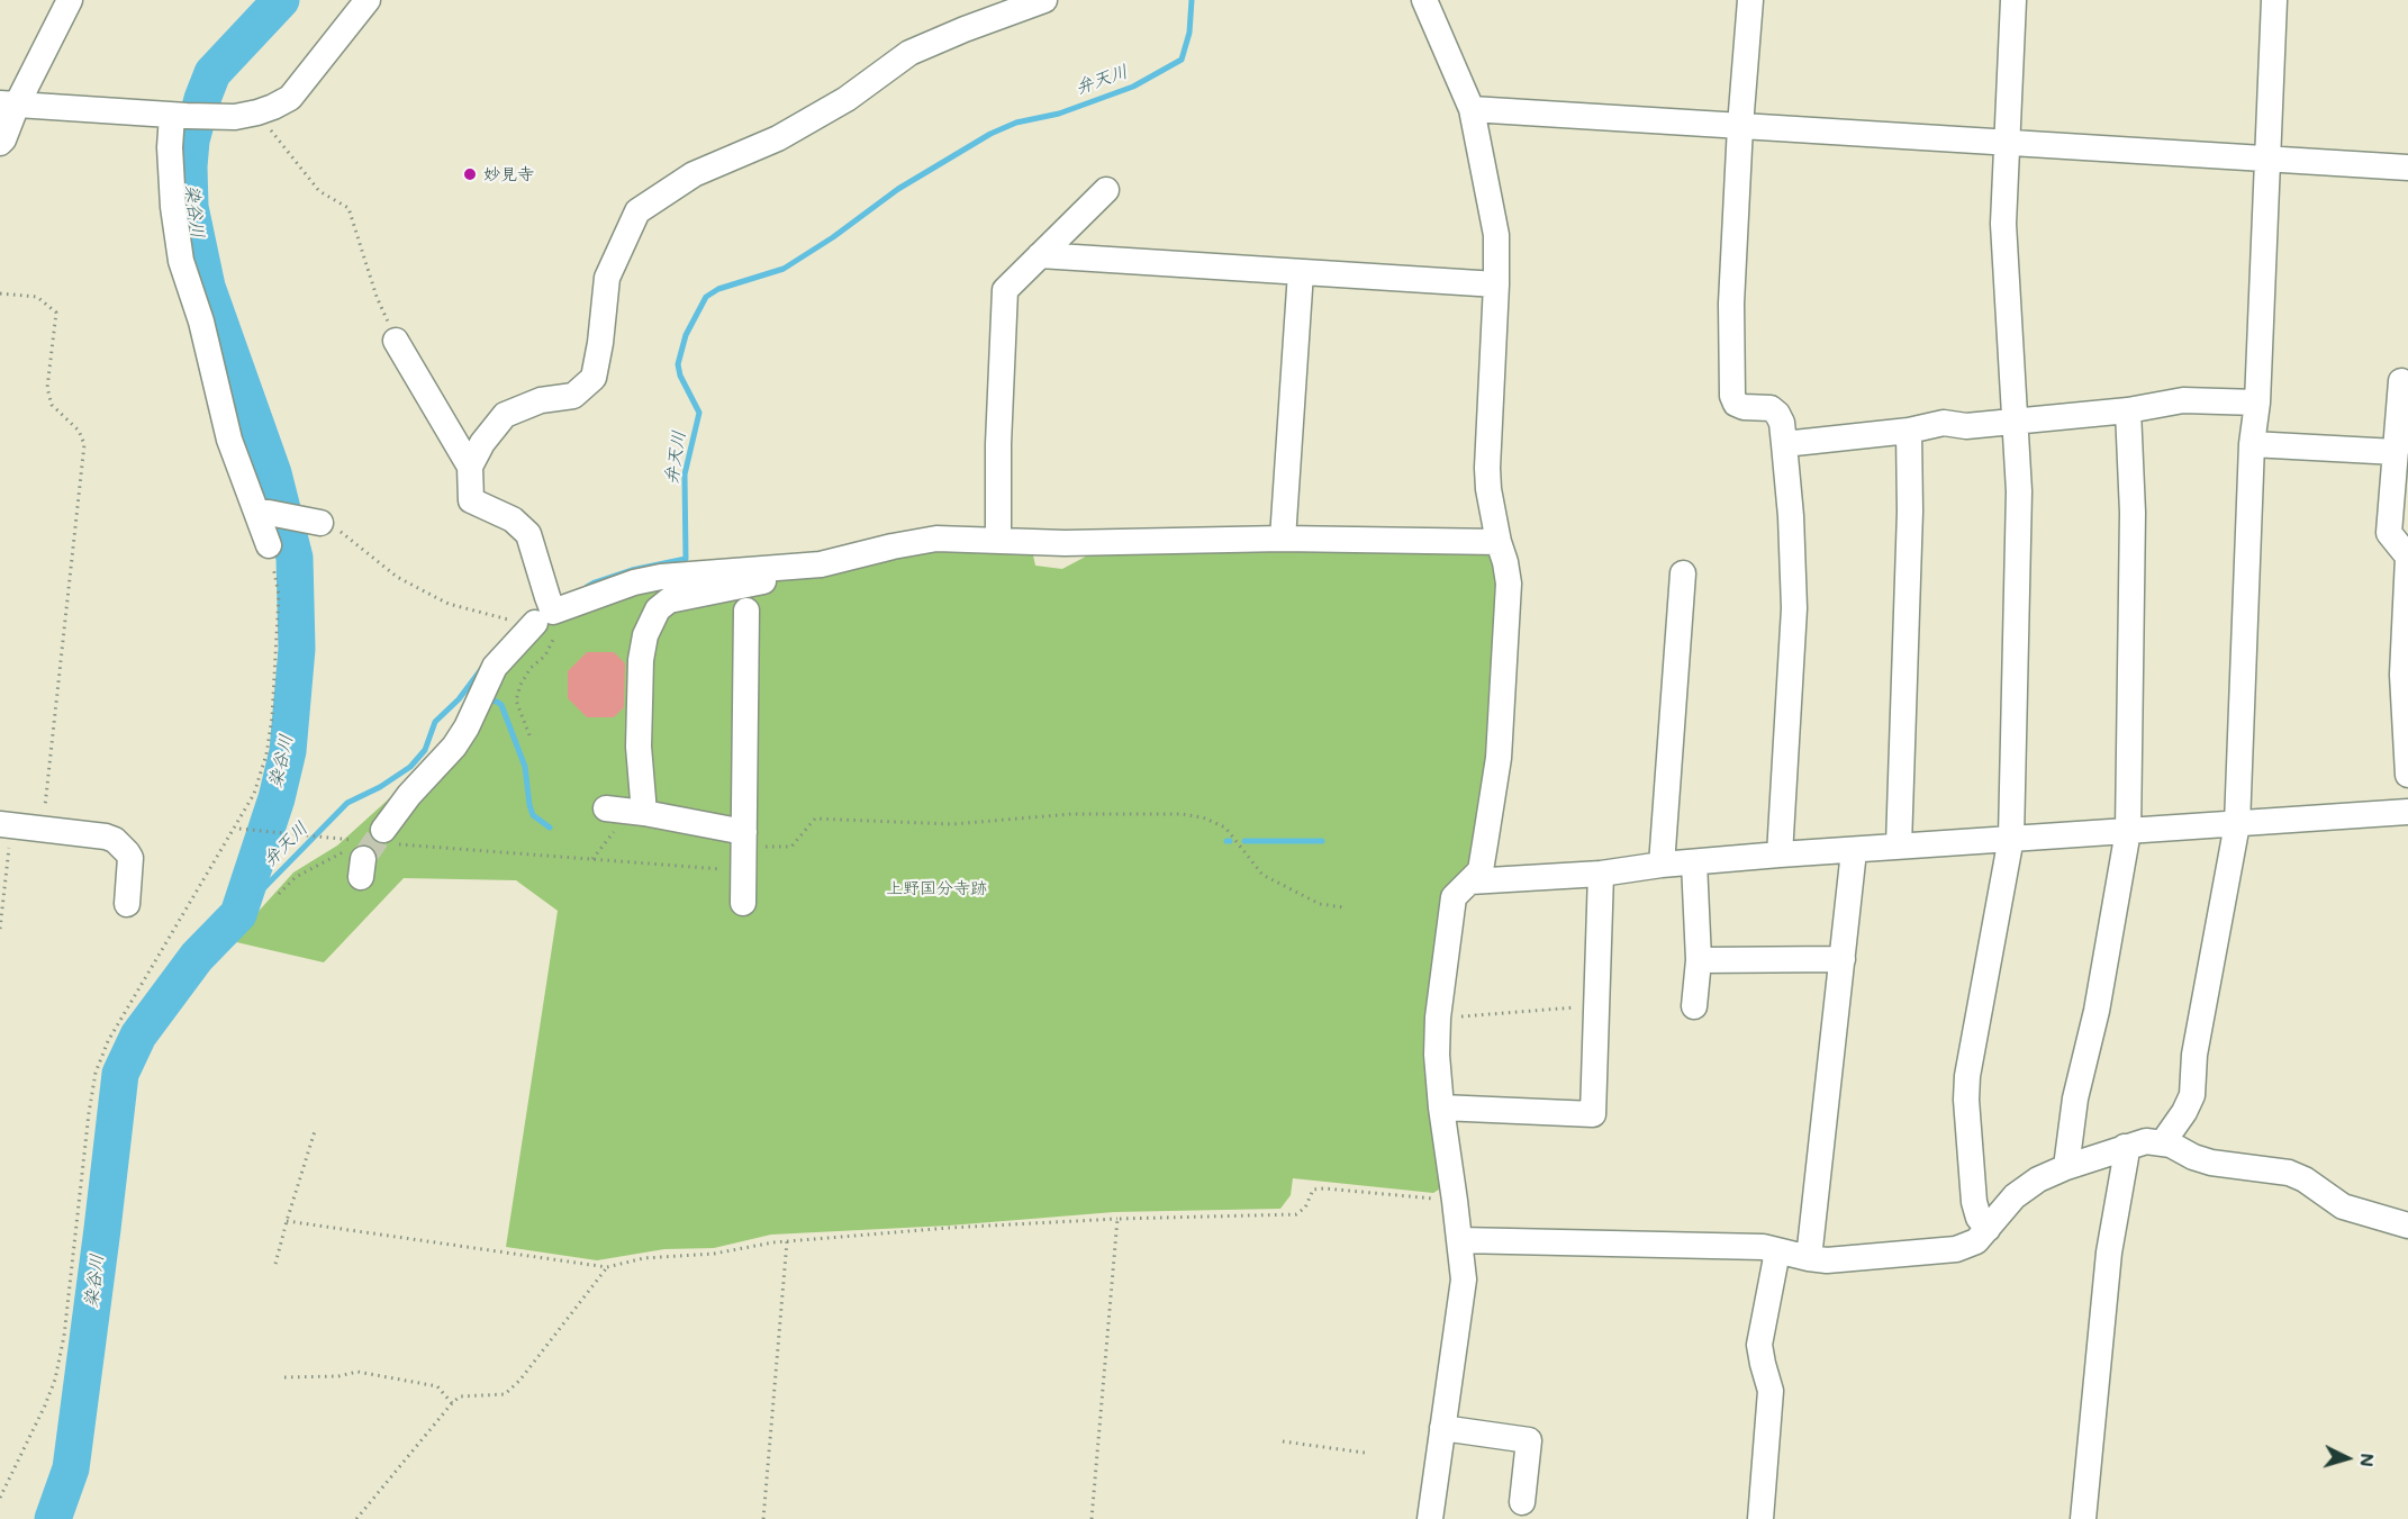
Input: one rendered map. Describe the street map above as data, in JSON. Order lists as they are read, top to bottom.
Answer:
{
  "water": ["弁天川", "染谷川"],
  "parks": ["上野国分寺跡"],
  "places": ["妙見寺"],
  "north": "right"
}
